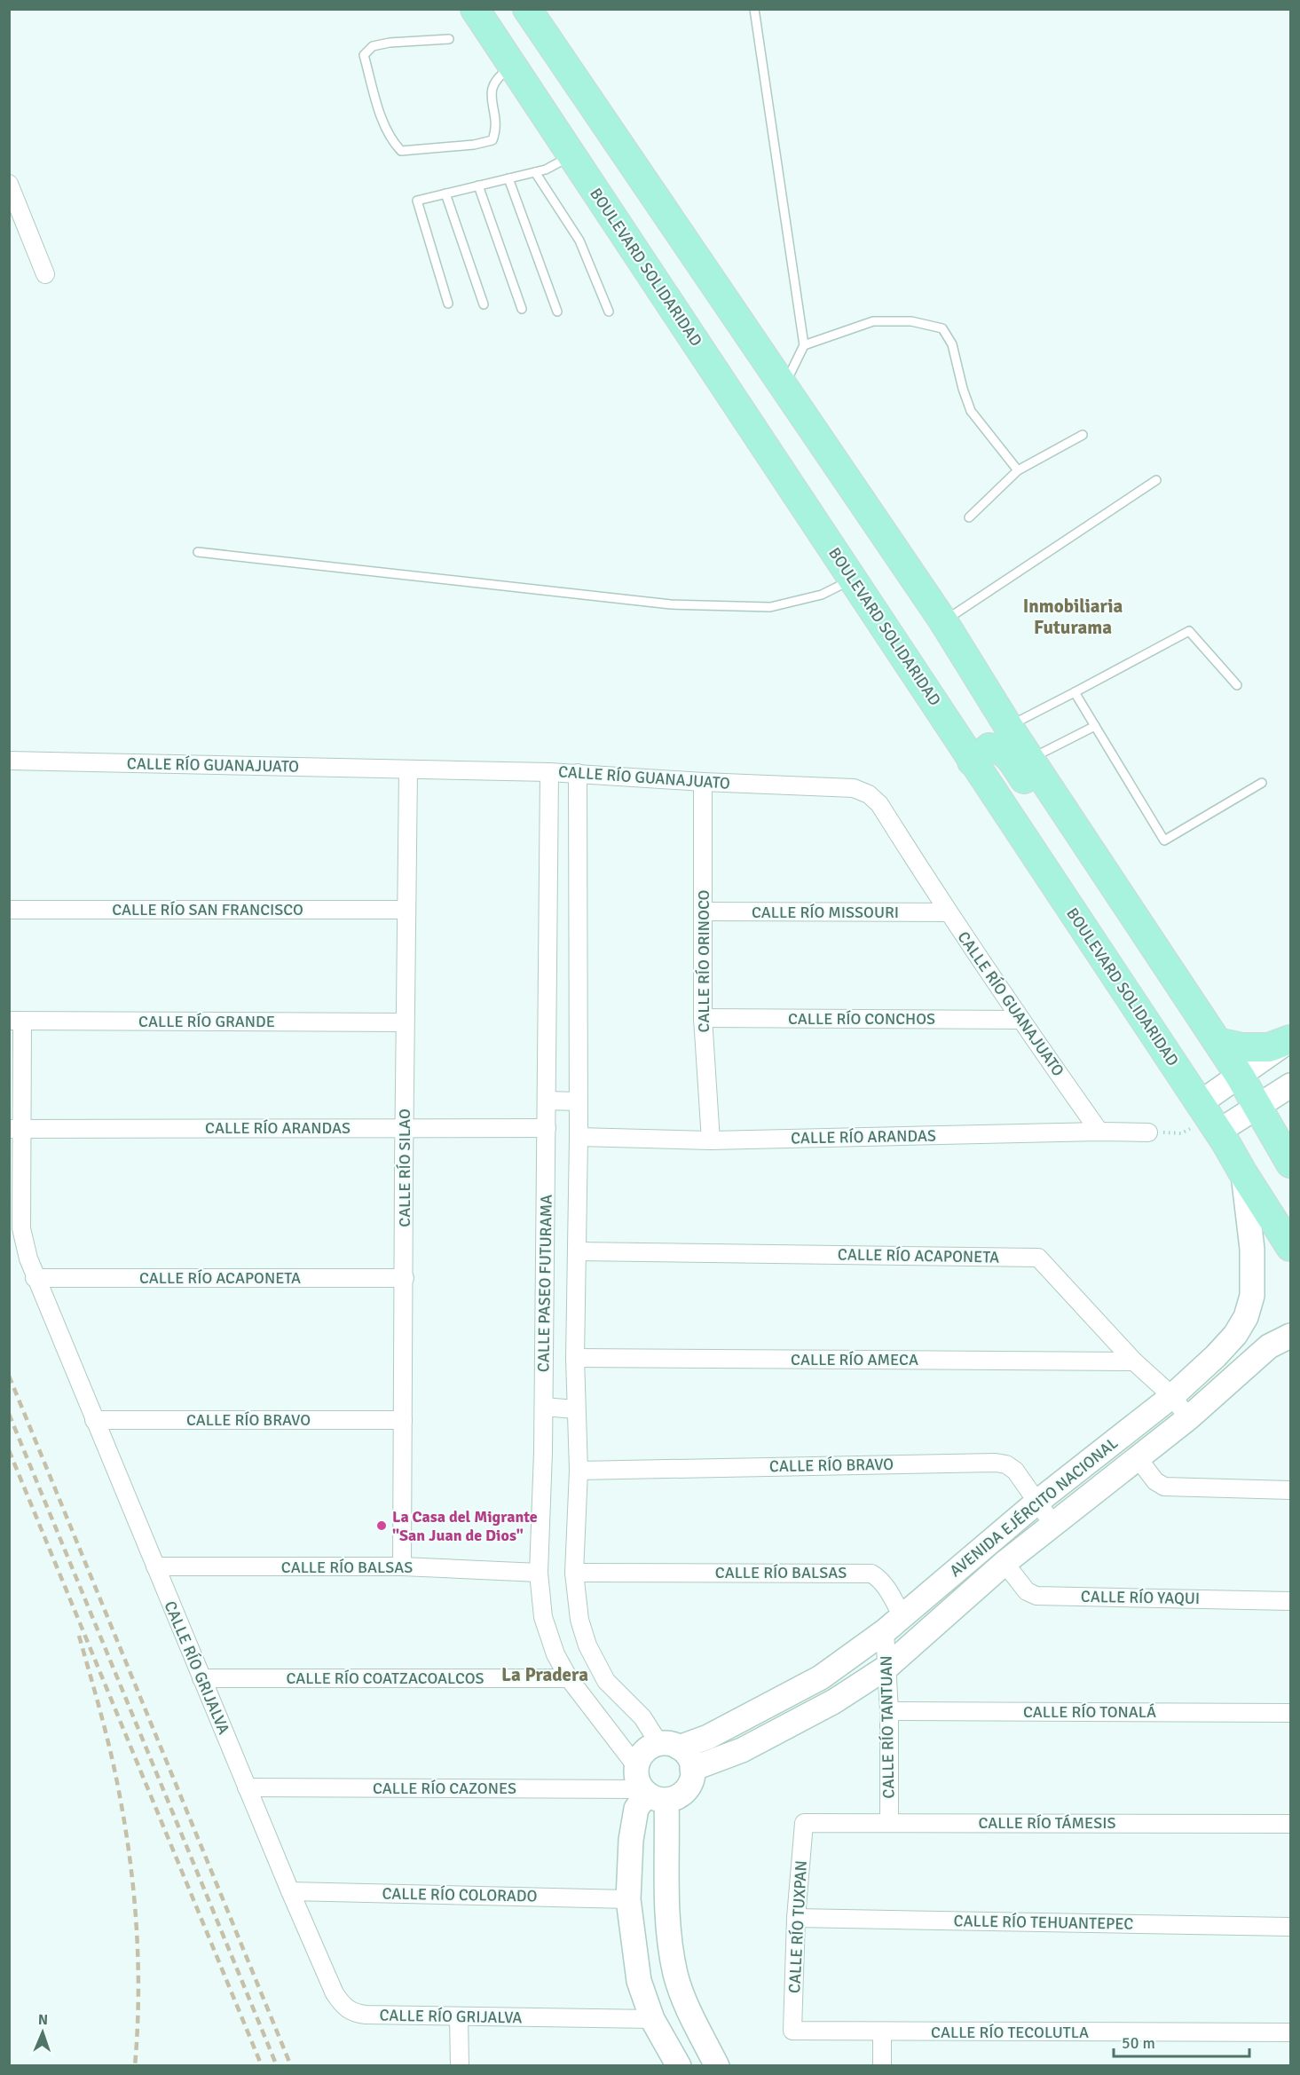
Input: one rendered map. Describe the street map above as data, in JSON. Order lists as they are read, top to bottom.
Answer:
{
  "streets": {
    "highway": ["BOULEVARD SOLIDARIDAD"],
    "main road": ["AVENIDA EJÉRCITO NACIONAL"],
    "street": [
      "CALLE RÍO GUANAJUATO",
      "CALLE RÍO SAN FRANCISCO",
      "CALLE RÍO MISSOURI",
      "CALLE RÍO ORINOCO",
      "CALLE RÍO CONCHOS",
      "CALLE RÍO GRANDE",
      "CALLE RÍO ARANDAS",
      "CALLE RÍO SILAO",
      "CALLE RÍO ACAPONETA",
      "CALLE PASEO FUTURAMA",
      "CALLE RÍO AMECA",
      "CALLE RÍO BRAVO",
      "CALLE RÍO BALSAS",
      "CALLE RÍO YAQUI",
      "CALLE RÍO GRIJALVA",
      "CALLE RÍO COATZACOALCOS",
      "CALLE RÍO TONALÁ",
      "CALLE RÍO TANTUAN",
      "CALLE RÍO CAZONES",
      "CALLE RÍO TÁMESIS",
      "CALLE RÍO COLORADO",
      "CALLE RÍO TEHUANTEPEC",
      "CALLE RÍO TUXPAN",
      "CALLE RÍO TECOLUTLA"
    ]
  },
  "crossings": [
    ["BOULEVARD SOLIDARIDAD", "AVENIDA EJÉRCITO NACIONAL"],
    ["CALLE RÍO GUANAJUATO", "CALLE RÍO MISSOURI"],
    ["CALLE RÍO GUANAJUATO", "CALLE RÍO ORINOCO"],
    ["CALLE RÍO GUANAJUATO", "CALLE RÍO CONCHOS"],
    ["CALLE RÍO GUANAJUATO", "CALLE RÍO ARANDAS"],
    ["CALLE RÍO GUANAJUATO", "CALLE RÍO SILAO"],
    ["CALLE RÍO GUANAJUATO", "CALLE PASEO FUTURAMA"],
    ["CALLE RÍO SAN FRANCISCO", "CALLE RÍO SILAO"],
    ["CALLE RÍO MISSOURI", "CALLE RÍO ORINOCO"],
    ["CALLE RÍO ORINOCO", "CALLE RÍO CONCHOS"],
    ["CALLE RÍO ORINOCO", "CALLE RÍO ARANDAS"],
    ["CALLE RÍO GRANDE", "CALLE RÍO SILAO"],
    ["CALLE RÍO GRANDE", "CALLE RÍO GRIJALVA"],
    ["CALLE RÍO ARANDAS", "CALLE RÍO SILAO"],
    ["CALLE RÍO ARANDAS", "CALLE PASEO FUTURAMA"],
    ["CALLE RÍO ARANDAS", "CALLE RÍO GRIJALVA"],
    ["CALLE RÍO SILAO", "CALLE RÍO ACAPONETA"],
    ["CALLE RÍO SILAO", "CALLE RÍO BRAVO"],
    ["CALLE RÍO SILAO", "CALLE RÍO BALSAS"],
    ["CALLE RÍO ACAPONETA", "CALLE PASEO FUTURAMA"],
    ["CALLE RÍO ACAPONETA", "CALLE RÍO AMECA"],
    ["CALLE RÍO ACAPONETA", "AVENIDA EJÉRCITO NACIONAL"],
    ["CALLE RÍO ACAPONETA", "CALLE RÍO GRIJALVA"],
    ["CALLE PASEO FUTURAMA", "CALLE RÍO AMECA"],
    ["CALLE PASEO FUTURAMA", "CALLE RÍO BRAVO"],
    ["CALLE PASEO FUTURAMA", "AVENIDA EJÉRCITO NACIONAL"],
    ["CALLE PASEO FUTURAMA", "CALLE RÍO BALSAS"],
    ["CALLE PASEO FUTURAMA", "CALLE RÍO COATZACOALCOS"],
    ["CALLE PASEO FUTURAMA", "CALLE RÍO CAZONES"],
    ["CALLE RÍO BRAVO", "AVENIDA EJÉRCITO NACIONAL"],
    ["CALLE RÍO BRAVO", "CALLE RÍO GRIJALVA"],
    ["AVENIDA EJÉRCITO NACIONAL", "CALLE RÍO BALSAS"],
    ["AVENIDA EJÉRCITO NACIONAL", "CALLE RÍO YAQUI"],
    ["AVENIDA EJÉRCITO NACIONAL", "CALLE RÍO TANTUAN"],
    ["AVENIDA EJÉRCITO NACIONAL", "CALLE RÍO CAZONES"],
    ["CALLE RÍO BALSAS", "CALLE RÍO GRIJALVA"],
    ["CALLE RÍO GRIJALVA", "CALLE RÍO COATZACOALCOS"],
    ["CALLE RÍO GRIJALVA", "CALLE RÍO CAZONES"],
    ["CALLE RÍO GRIJALVA", "CALLE RÍO COLORADO"],
    ["CALLE RÍO TONALÁ", "CALLE RÍO TANTUAN"],
    ["CALLE RÍO TANTUAN", "CALLE RÍO TÁMESIS"],
    ["CALLE RÍO TÁMESIS", "CALLE RÍO TUXPAN"],
    ["CALLE RÍO TEHUANTEPEC", "CALLE RÍO TUXPAN"],
    ["CALLE RÍO TUXPAN", "CALLE RÍO TECOLUTLA"]
  ],
  "districts": ["Inmobiliaria Futurama", "La Pradera"],
  "places": ["La Casa del Migrante \"San Juan de Dios\""],
  "scale_bar": "50 m",
  "north": "top"
}
